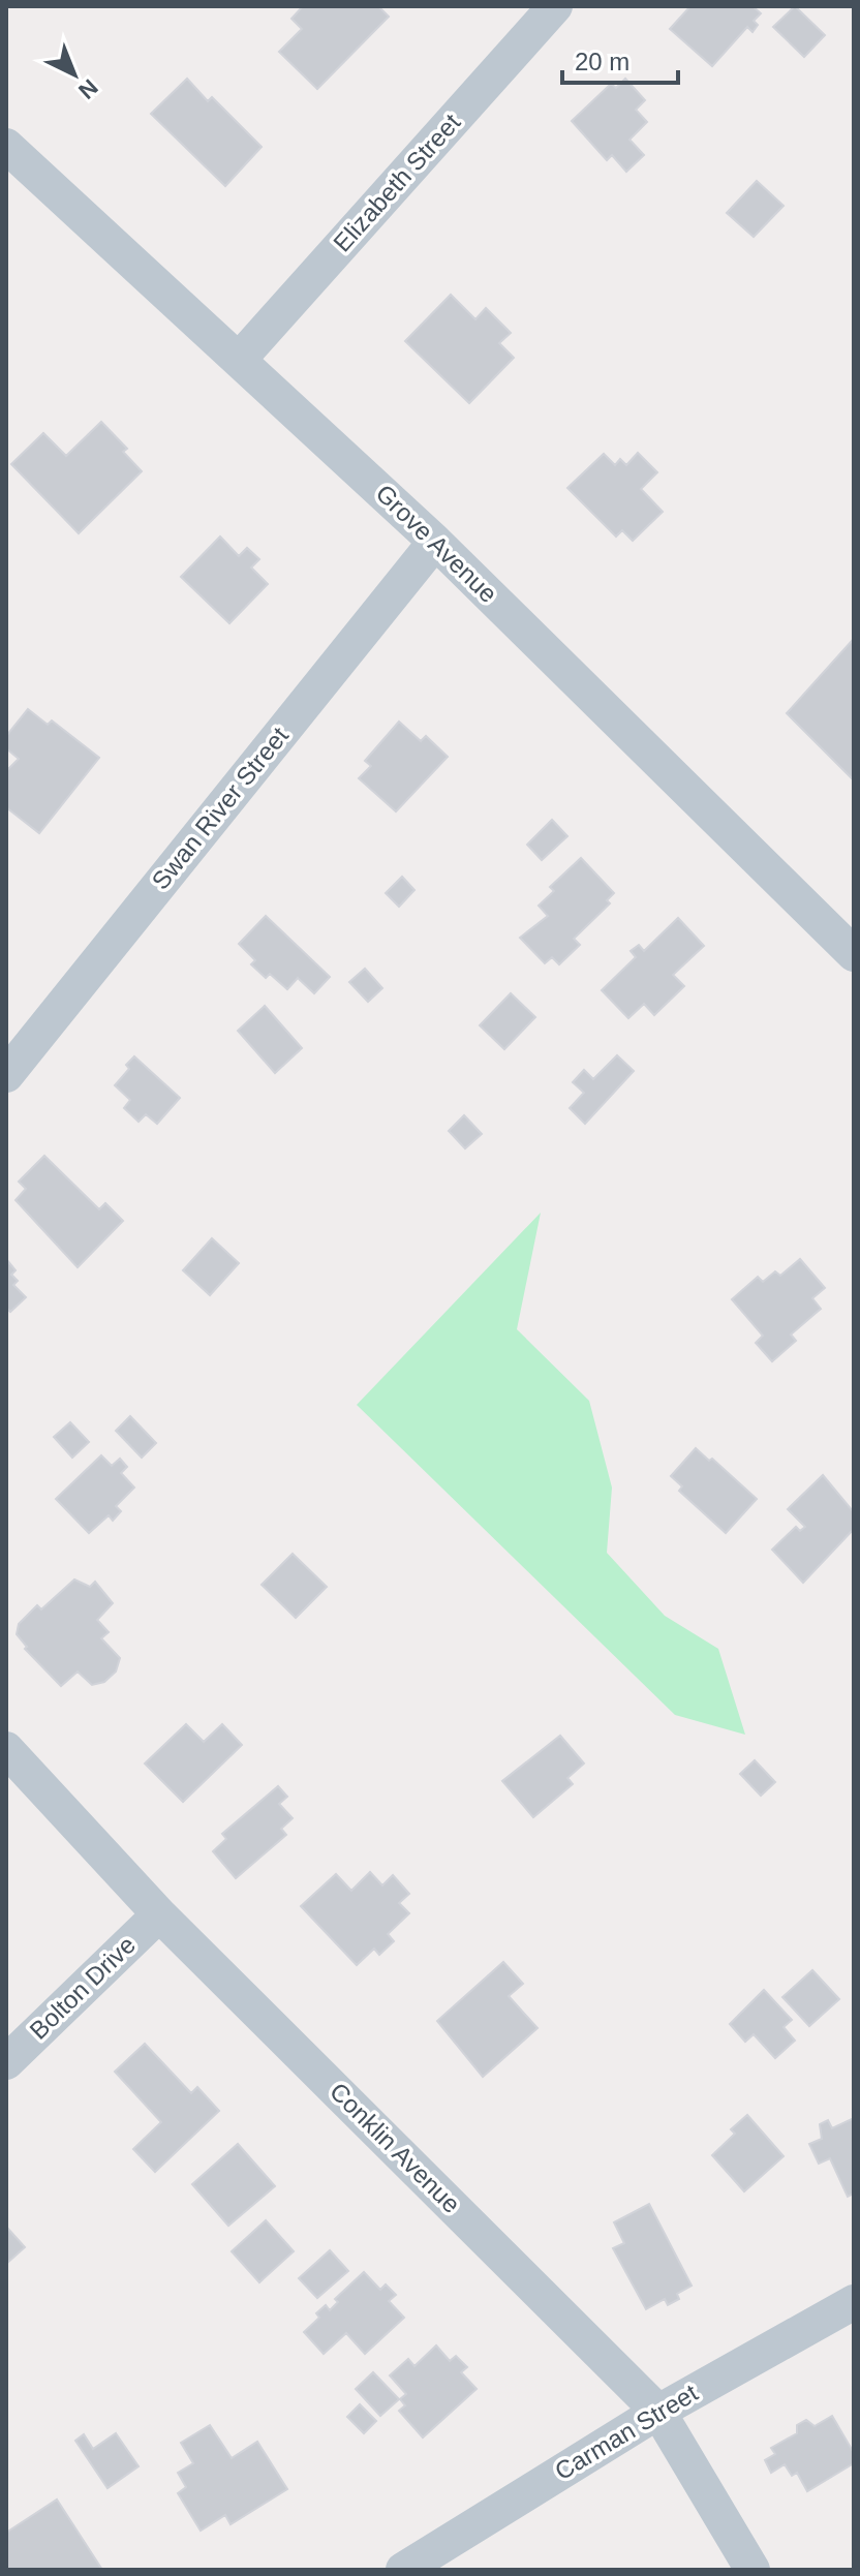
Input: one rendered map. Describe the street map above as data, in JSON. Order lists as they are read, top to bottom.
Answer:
{
  "streets": {
    "street": [
      "Elizabeth Street",
      "Grove Avenue",
      "Swan River Street",
      "Bolton Drive",
      "Conklin Avenue",
      "Carman Street"
    ]
  },
  "crossings": [
    ["Elizabeth Street", "Grove Avenue"],
    ["Grove Avenue", "Swan River Street"],
    ["Bolton Drive", "Conklin Avenue"],
    ["Conklin Avenue", "Carman Street"]
  ],
  "scale_bar": "20 m",
  "north": "bottom right"
}
